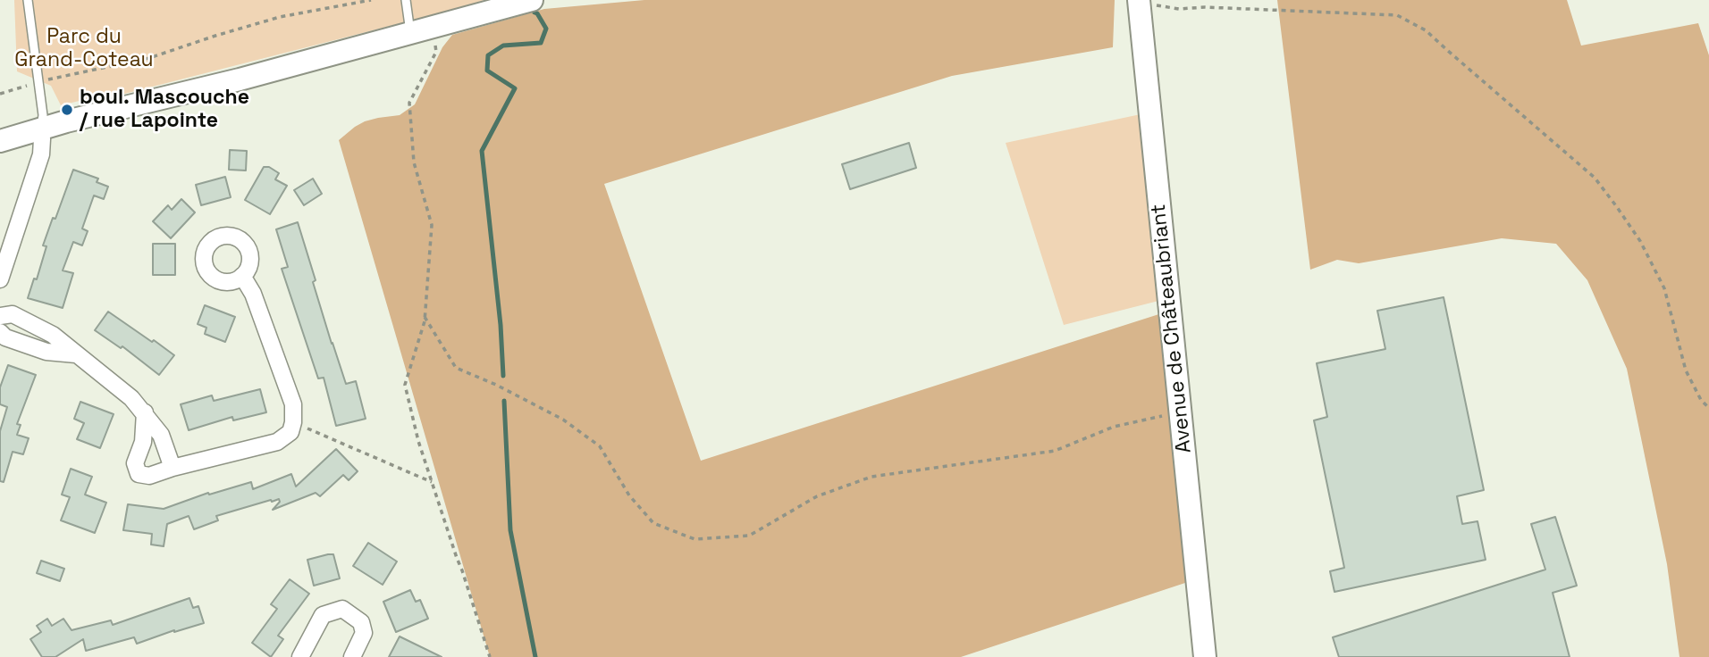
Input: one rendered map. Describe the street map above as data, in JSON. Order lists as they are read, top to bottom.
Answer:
{
  "streets": {
    "street": ["Avenue de Châteaubriant"]
  },
  "parks": ["Parc du Grand-Coteau"],
  "places": ["boul. Mascouche / rue Lapointe"]
}
